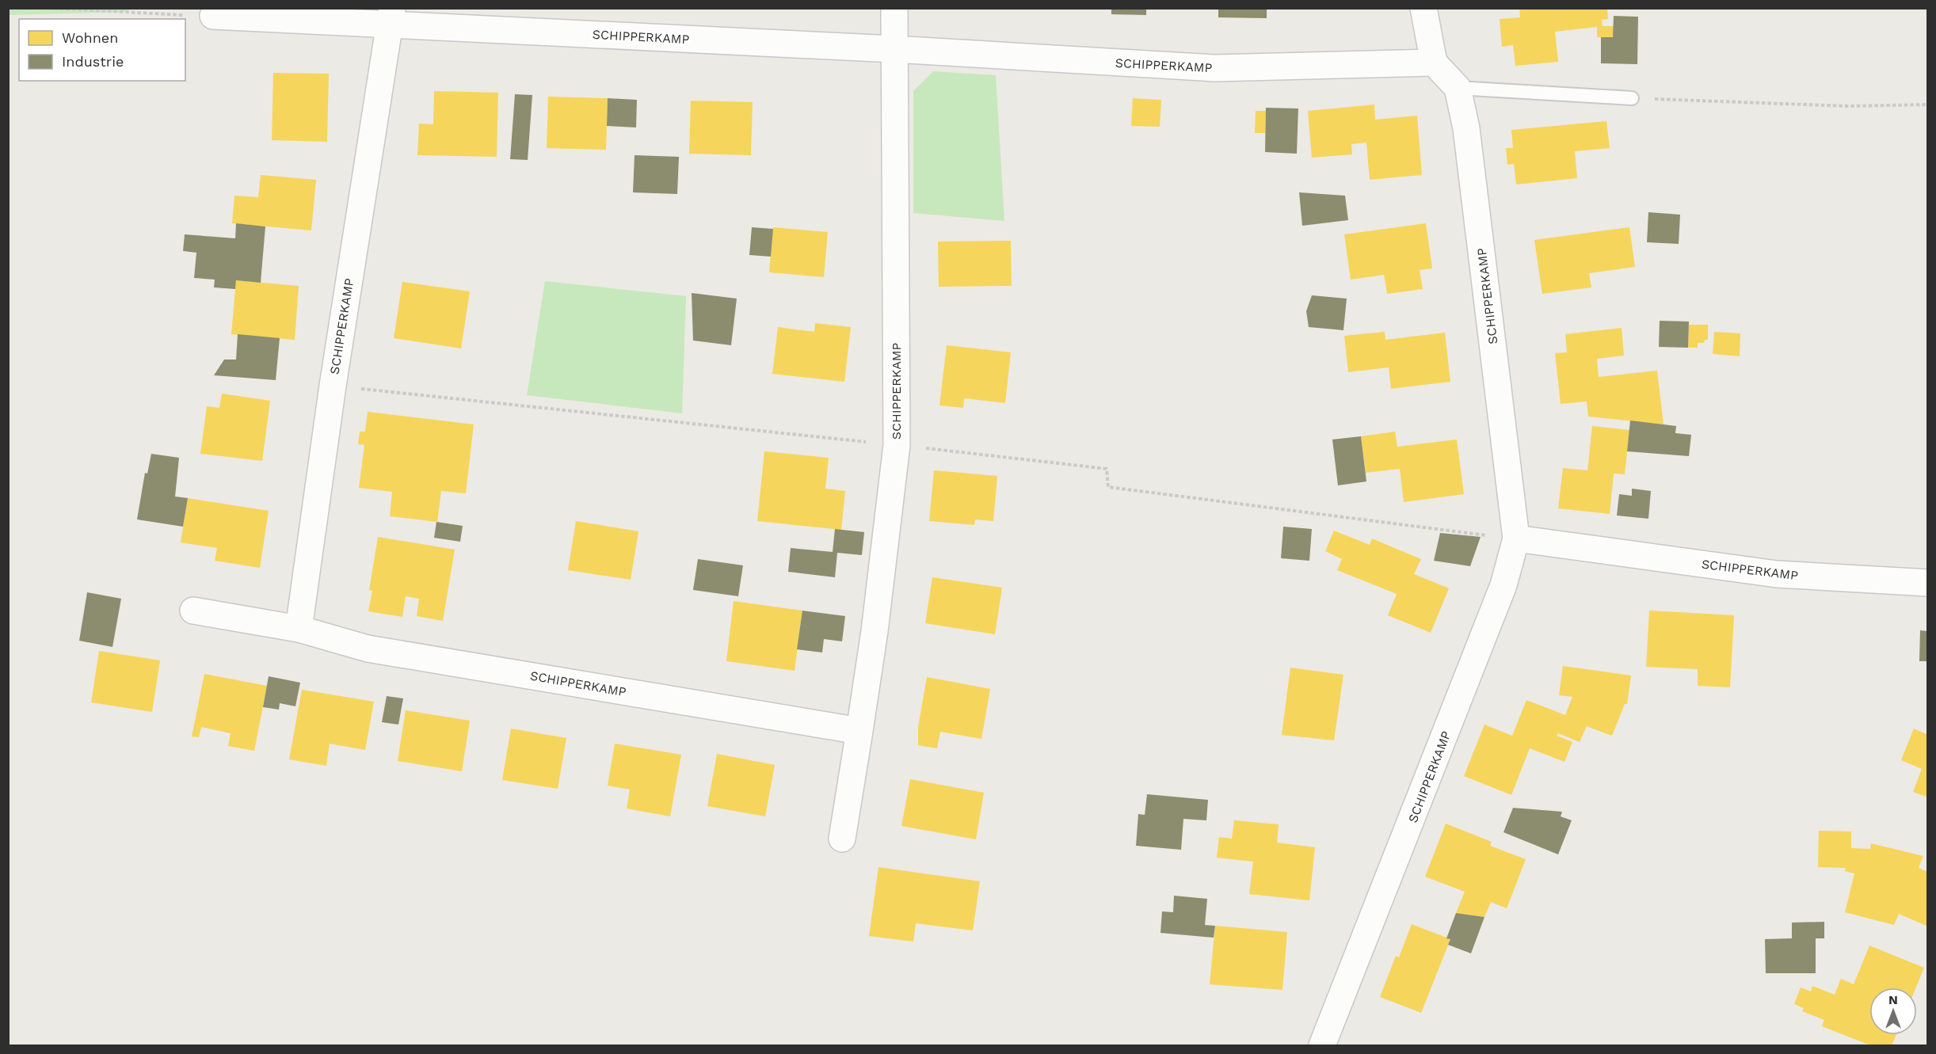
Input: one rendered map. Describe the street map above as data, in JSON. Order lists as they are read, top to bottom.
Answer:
{
  "streets": {
    "street": ["SCHIPPERKAMP"]
  },
  "legend": ["Wohnen", "Industrie"],
  "north": "top"
}
